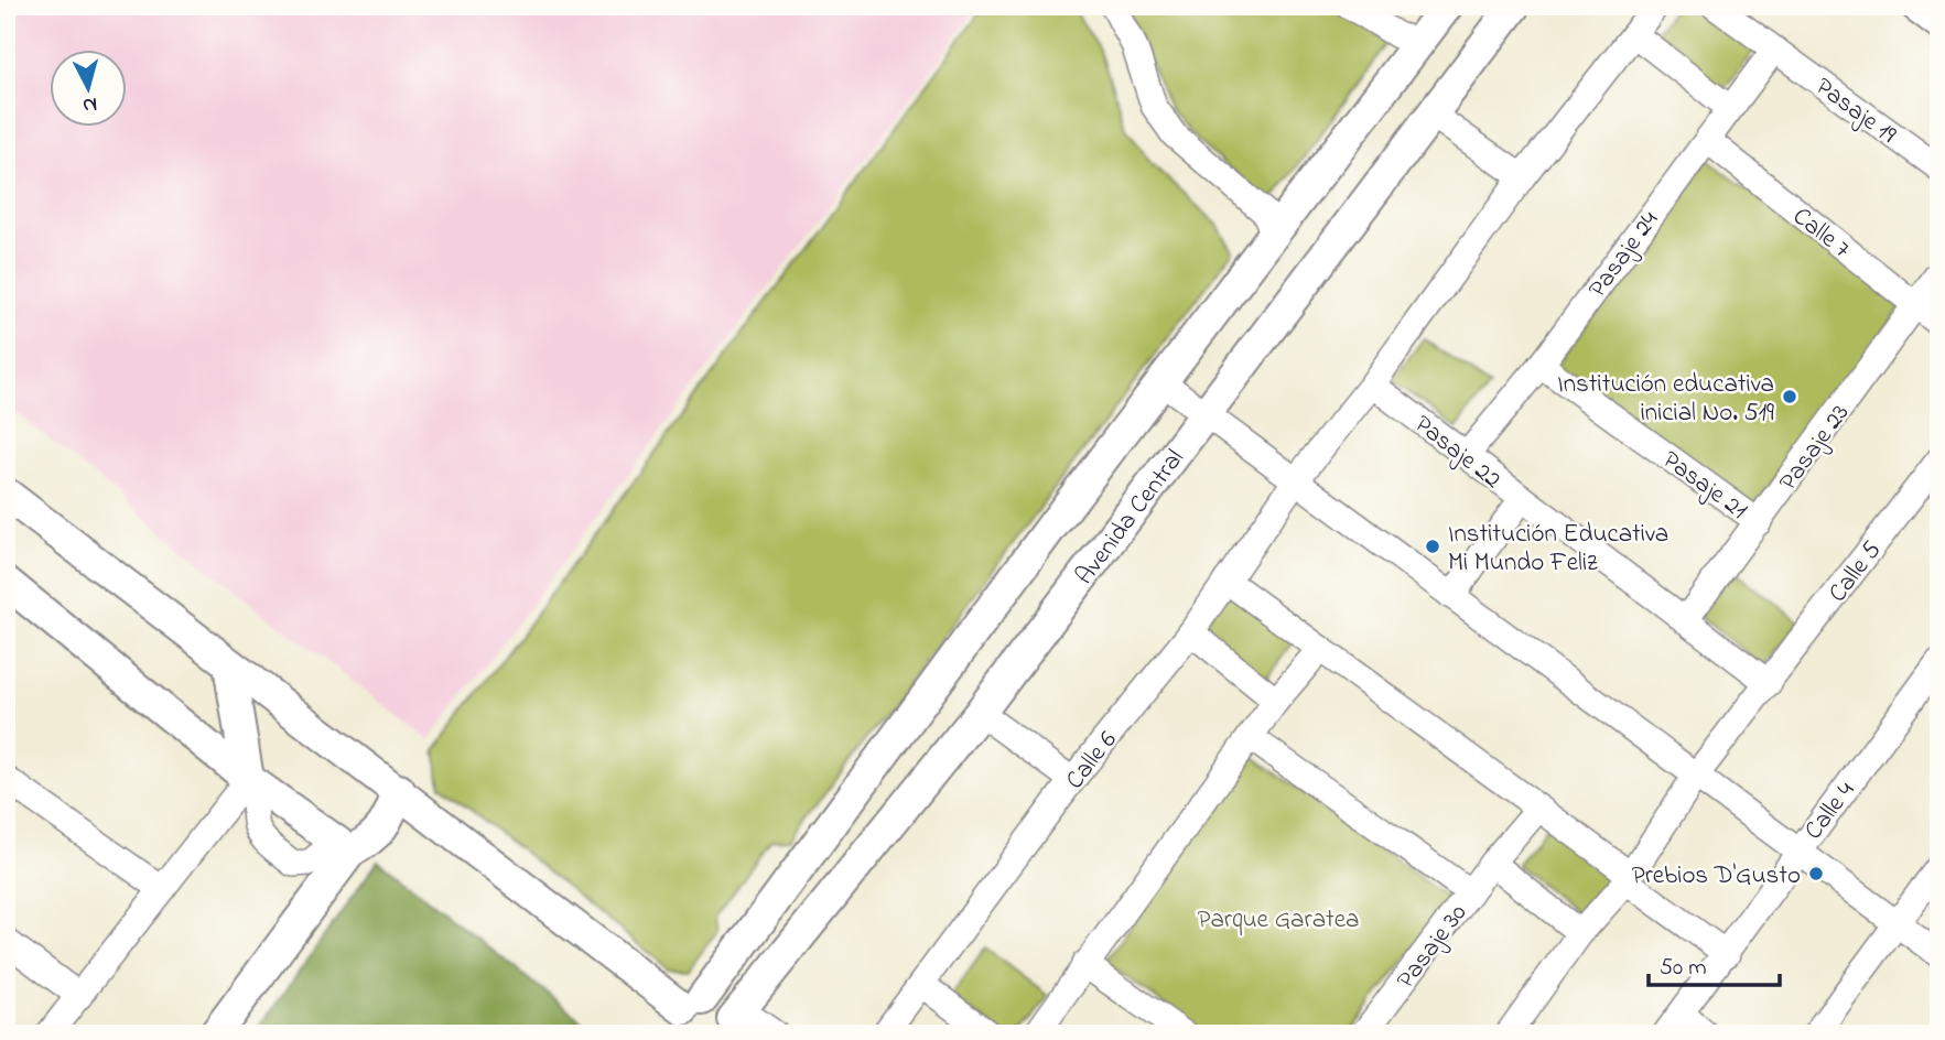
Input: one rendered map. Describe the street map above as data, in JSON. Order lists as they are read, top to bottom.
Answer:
{
  "streets": {
    "main road": ["Avenida Central"],
    "street": [
      "Pasaje 19",
      "Calle 7",
      "Pasaje 24",
      "Pasaje 23",
      "Pasaje 22",
      "Pasaje 21",
      "Calle 5",
      "Calle 6",
      "Calle 4",
      "Pasaje 30"
    ]
  },
  "crossings": [
    ["Pasaje 19", "Pasaje 24"],
    ["Calle 7", "Pasaje 24"],
    ["Calle 7", "Pasaje 23"],
    ["Pasaje 24", "Pasaje 22"],
    ["Pasaje 24", "Pasaje 21"],
    ["Pasaje 23", "Pasaje 22"],
    ["Pasaje 23", "Pasaje 21"],
    ["Pasaje 22", "Calle 5"],
    ["Pasaje 22", "Calle 6"]
  ],
  "parks": ["Parque Garatea"],
  "places": ["Institución educativa inicial No. 519", "Institución Educativa Mi Mundo Feliz", "Prebios D'Gusto"],
  "scale_bar": "50 m",
  "north": "bottom"
}
